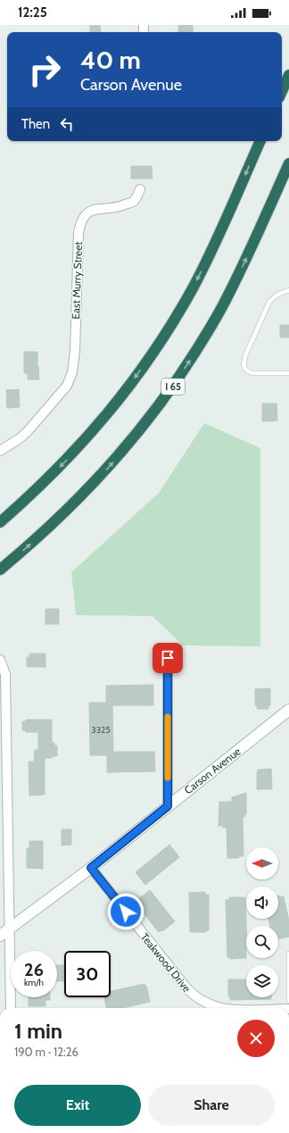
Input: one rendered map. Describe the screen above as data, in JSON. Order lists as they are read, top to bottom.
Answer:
{
  "streets": {
    "highway": ["I 65"],
    "main road": ["Carson Avenue"],
    "street": ["East Murry Street", "Teakwood Drive"]
  },
  "crossings": [
    ["Carson Avenue", "Teakwood Drive"]
  ],
  "house_numbers": ["3325"],
  "north": "left",
  "page": {
    "status": "12:25",
    "turn": ["40 m", "Carson Avenue"],
    "then": "Then",
    "speed": "26 km/h",
    "limit": "30",
    "heading": ["1 min", "190 m · 12:26"],
    "buttons": ["Exit", "Share"]
  }
}
